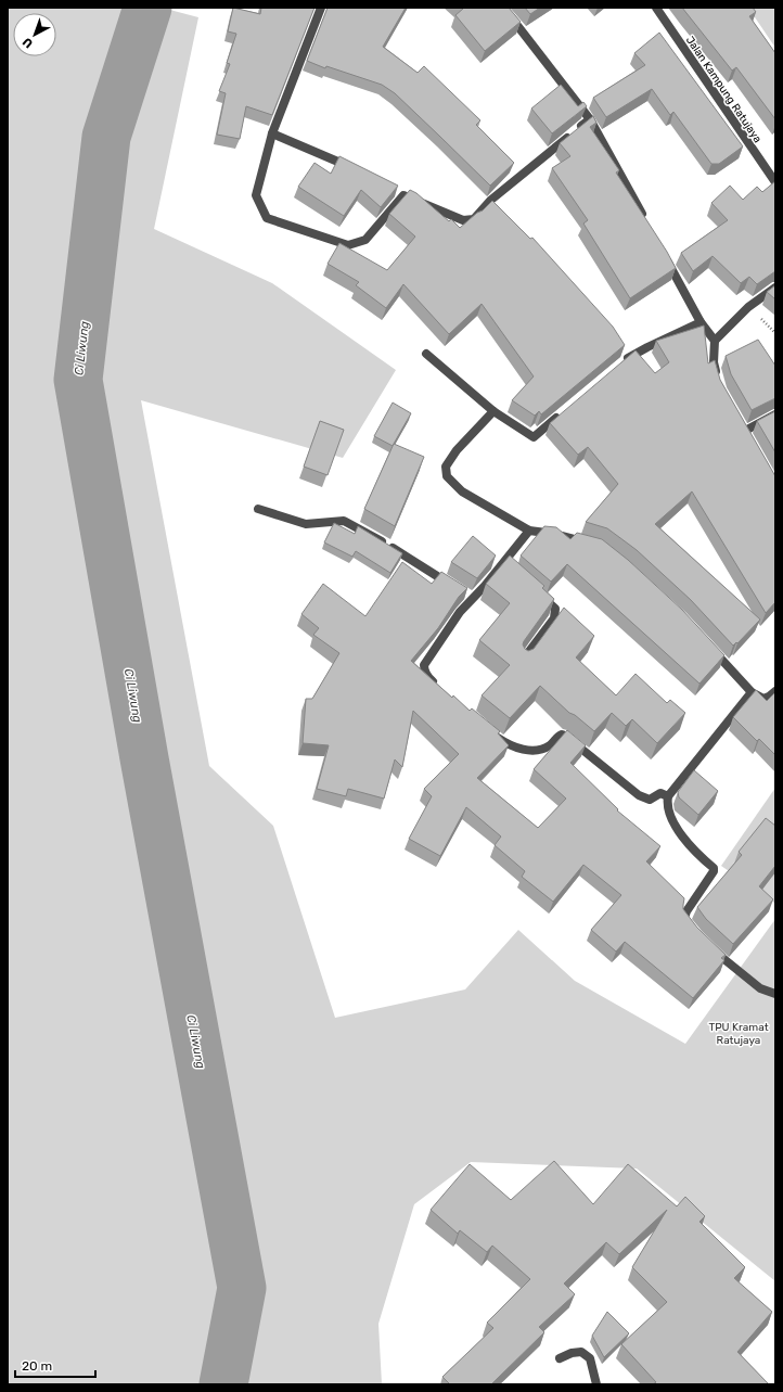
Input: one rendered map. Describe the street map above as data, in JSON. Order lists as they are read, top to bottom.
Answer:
{
  "streets": {
    "street": ["Jalan Kampung Ratujaya"]
  },
  "water": ["Ci Liwung"],
  "parks": ["TPU Kramat Ratujaya"],
  "scale_bar": "20 m",
  "north": "bottom left"
}
